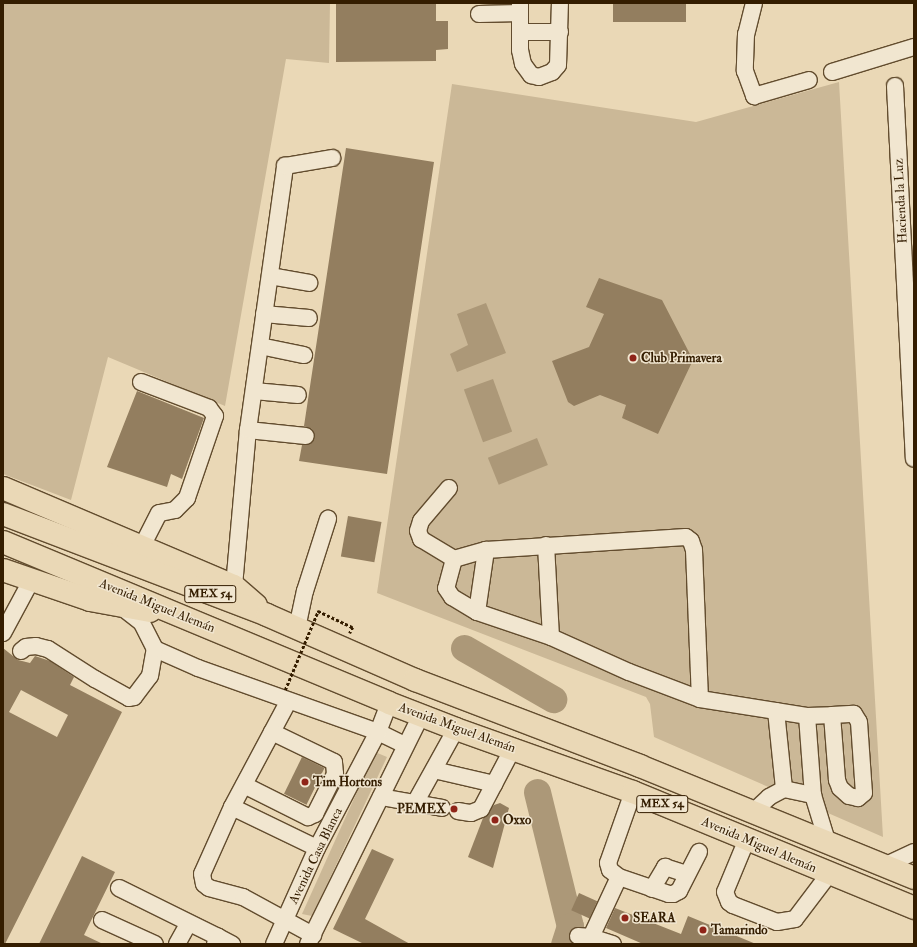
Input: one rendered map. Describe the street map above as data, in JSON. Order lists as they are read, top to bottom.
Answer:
{
  "streets": {
    "highway": ["MEX 54", "Avenida Miguel Alemán"],
    "street": ["Hacienda la Luz", "Avenida Casa Blanca"]
  },
  "crossings": [
    ["Avenida Miguel Alemán", "Avenida Casa Blanca"]
  ],
  "places": [
    "Club Primavera",
    "Tim Hortons",
    "PEMEX",
    "Oxxo",
    "SEARA",
    "Tamarindo"
  ]
}
